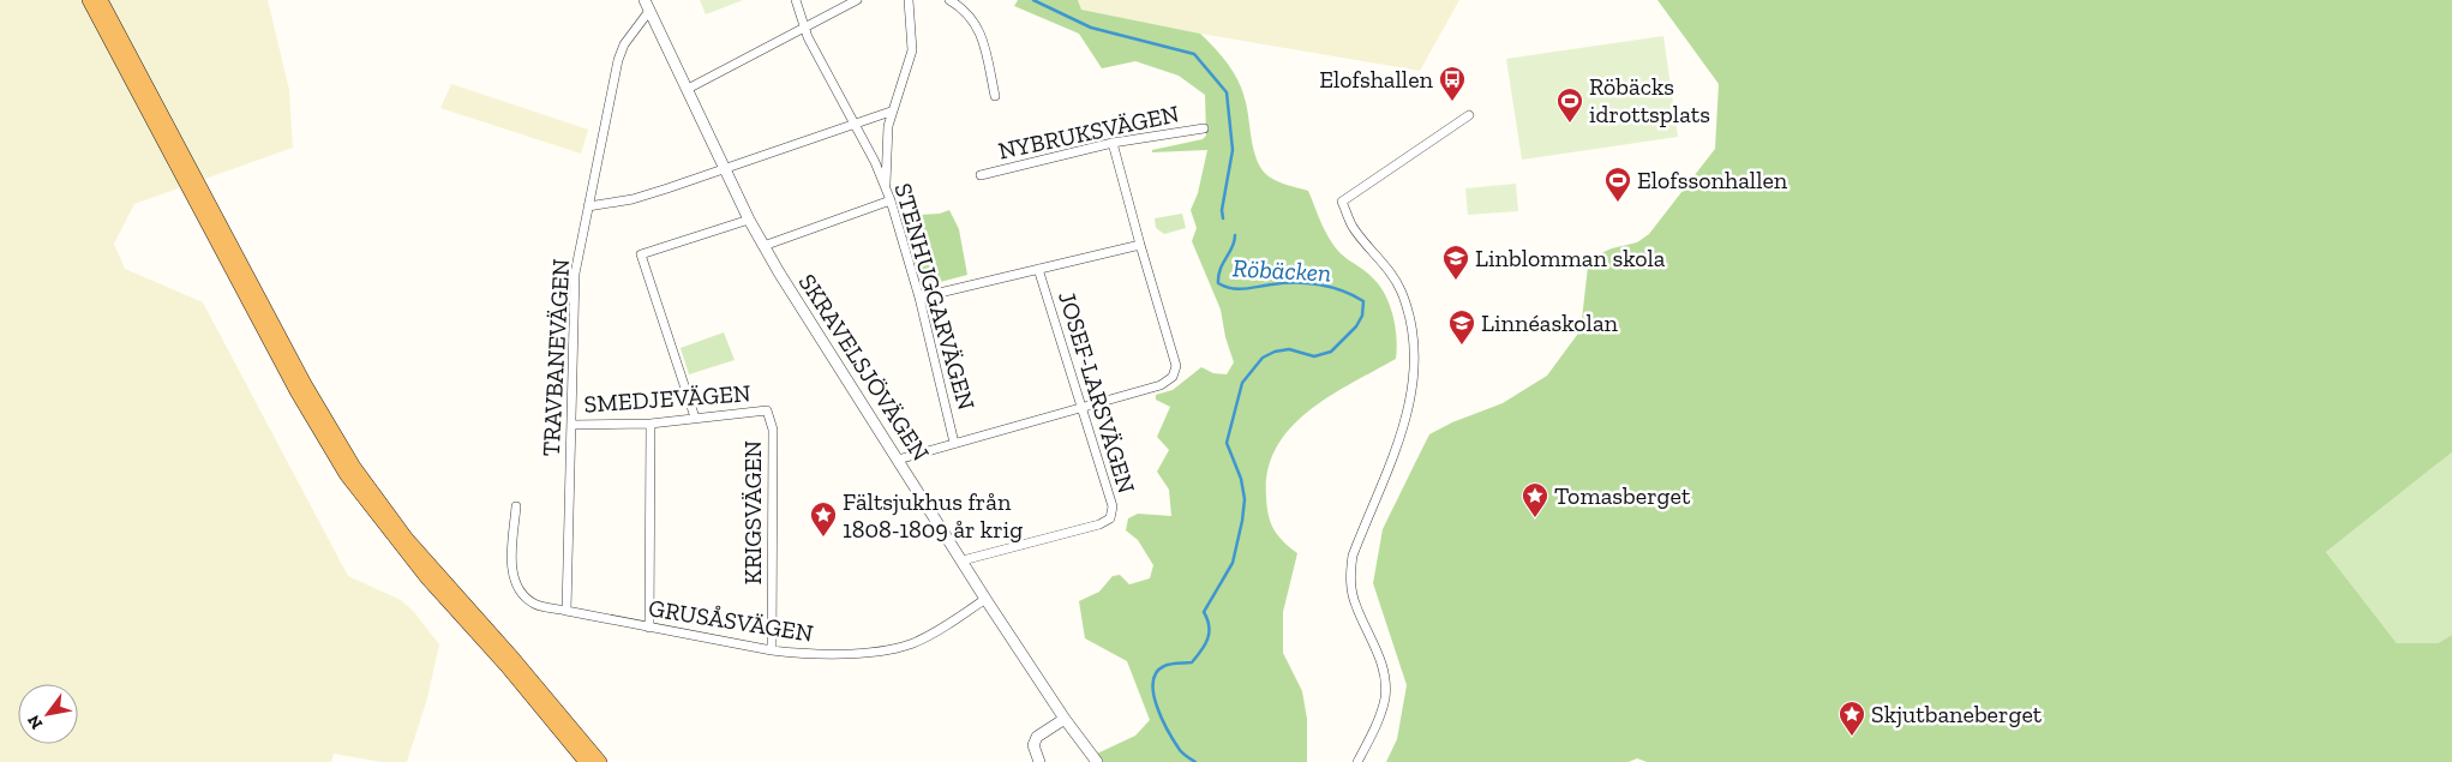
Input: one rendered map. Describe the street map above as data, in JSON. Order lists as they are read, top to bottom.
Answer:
{
  "streets": {
    "street": [
      "NYBRUKSVÄGEN",
      "STENHUGGARVÄGEN",
      "TRAVBANEVÄGEN",
      "SKRAVELSJÖVÄGEN",
      "JOSEF-LARSVÄGEN",
      "SMEDJEVÄGEN",
      "KRIGSVÄGEN",
      "GRUSÅSVÄGEN"
    ]
  },
  "crossings": [
    ["TRAVBANEVÄGEN", "SKRAVELSJÖVÄGEN"],
    ["TRAVBANEVÄGEN", "SMEDJEVÄGEN"],
    ["TRAVBANEVÄGEN", "GRUSÅSVÄGEN"],
    ["SKRAVELSJÖVÄGEN", "JOSEF-LARSVÄGEN"],
    ["SKRAVELSJÖVÄGEN", "GRUSÅSVÄGEN"],
    ["SMEDJEVÄGEN", "KRIGSVÄGEN"],
    ["KRIGSVÄGEN", "GRUSÅSVÄGEN"]
  ],
  "water": ["Röbäcken"],
  "places": {
    "bus stop": ["Elofshallen"],
    "sports": ["Röbäcks idrottsplats", "Elofssonhallen"],
    "school or university": ["Linblomman skola", "Linnéaskolan"],
    "place": ["Tomasberget", "Fältsjukhus från 1808-1809 år krig", "Skjutbaneberget"]
  },
  "north": "bottom left"
}
